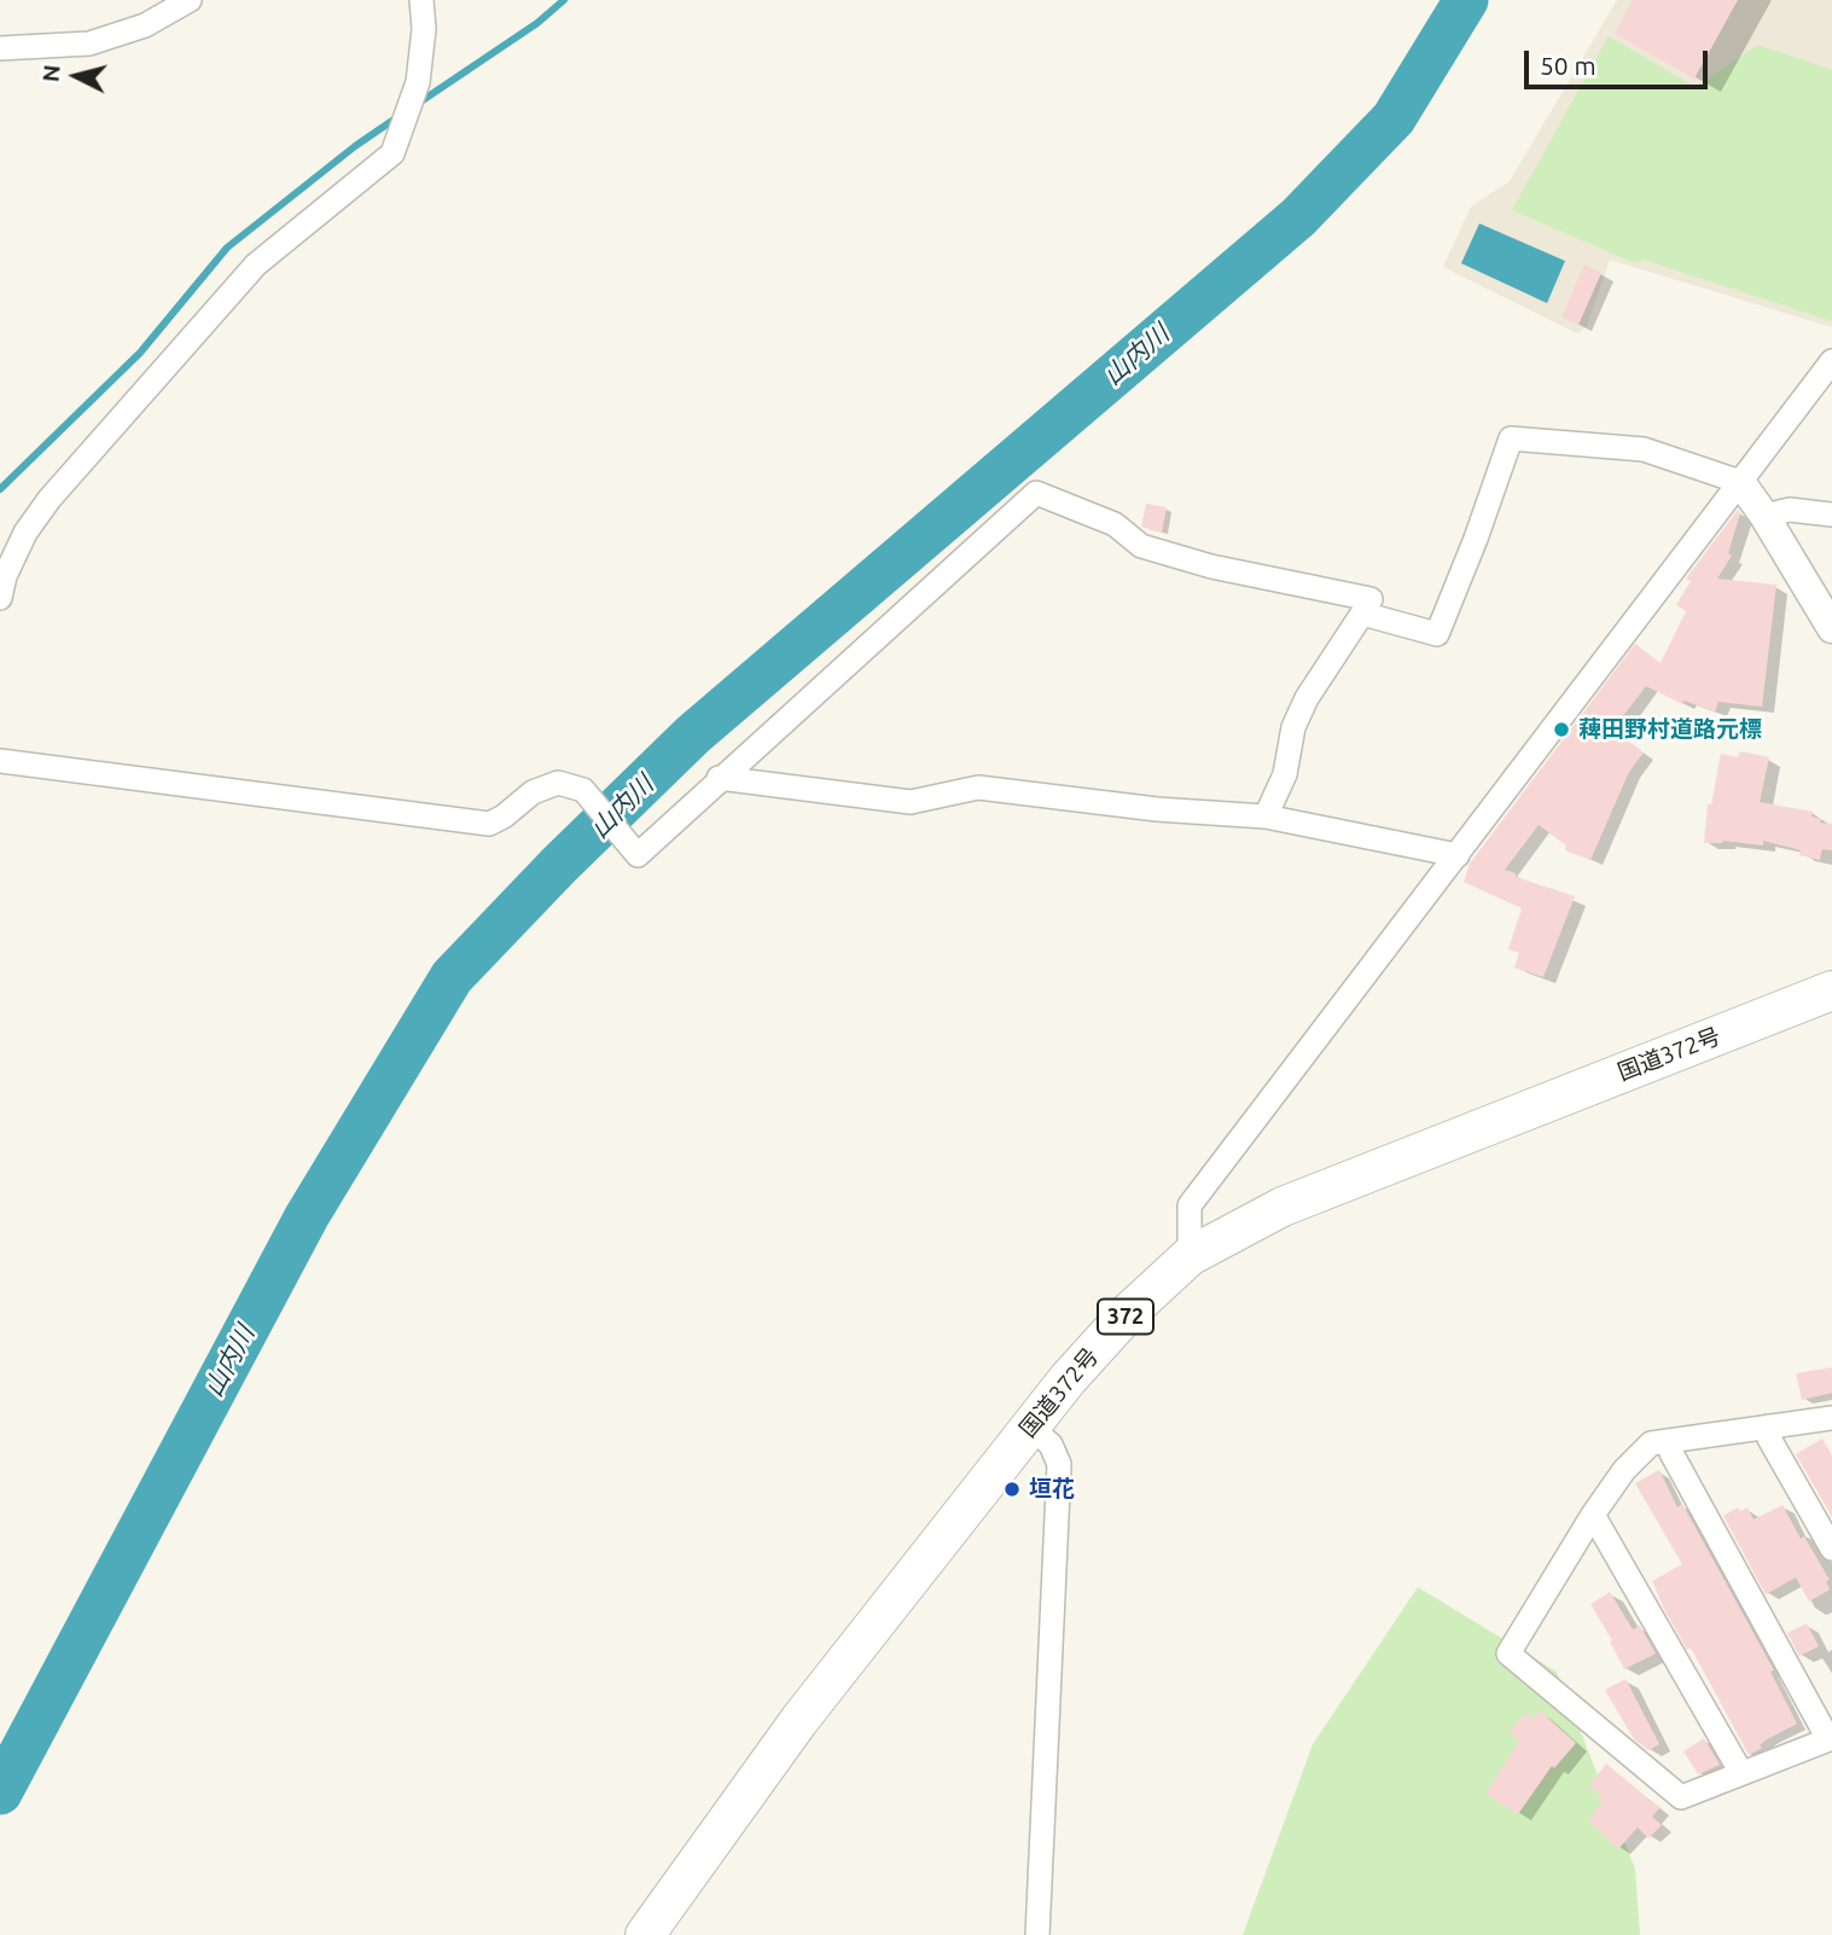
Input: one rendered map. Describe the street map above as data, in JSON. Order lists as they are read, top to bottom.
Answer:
{
  "streets": {
    "highway": ["国道372号", "372"]
  },
  "water": ["山内川"],
  "places": ["薭田野村道路元標", "垣花"],
  "scale_bar": "50 m",
  "north": "left"
}
